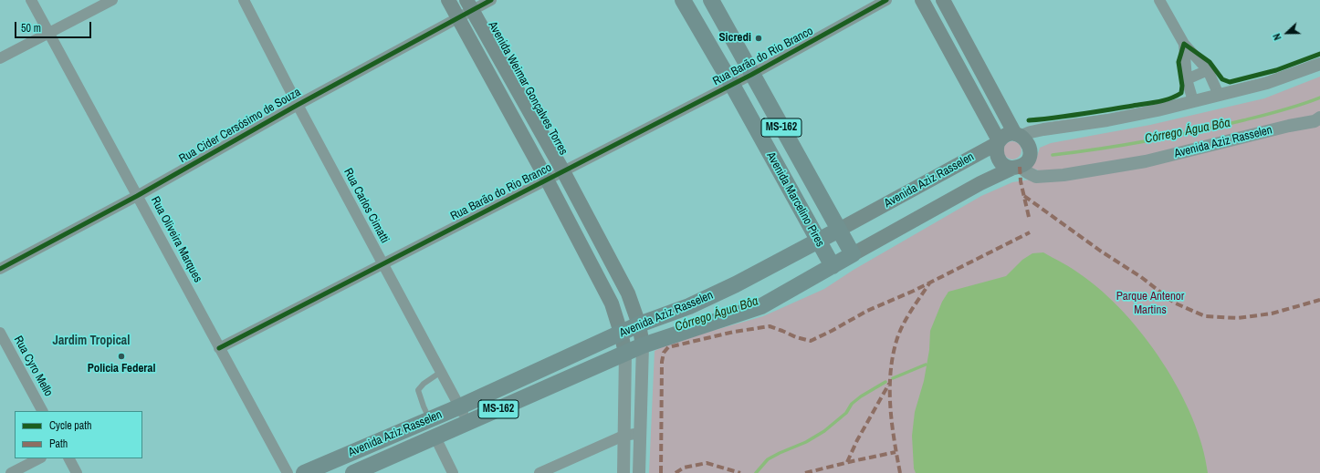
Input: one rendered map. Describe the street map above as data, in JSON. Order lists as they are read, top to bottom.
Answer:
{
  "streets": {
    "main road": [
      "Avenida Weimar Gonçalves Torres",
      "MS-162",
      "Avenida Aziz Rasselen",
      "Avenida Marcelino Pires"
    ],
    "street": [
      "Rua Barão do Rio Branco",
      "Rua Cider Cersósimo de Souza",
      "Rua Carlos Cimatti",
      "Rua Oliveira Marques",
      "Rua Cyro Mello"
    ]
  },
  "crossings": [
    ["Rua Barão do Rio Branco", "Avenida Weimar Gonçalves Torres"],
    ["Rua Barão do Rio Branco", "Avenida Marcelino Pires"],
    ["Rua Barão do Rio Branco", "Rua Carlos Cimatti"],
    ["Rua Barão do Rio Branco", "Rua Oliveira Marques"],
    ["Avenida Weimar Gonçalves Torres", "Rua Cider Cersósimo de Souza"],
    ["Avenida Weimar Gonçalves Torres", "Avenida Aziz Rasselen"],
    ["Rua Cider Cersósimo de Souza", "Rua Carlos Cimatti"],
    ["Rua Cider Cersósimo de Souza", "Rua Oliveira Marques"],
    ["Avenida Aziz Rasselen", "Avenida Marcelino Pires"],
    ["Avenida Aziz Rasselen", "Rua Carlos Cimatti"]
  ],
  "districts": ["Jardim Tropical"],
  "water": ["Córrego Água Bôa"],
  "parks": ["Parque Antenor Martins"],
  "places": ["Sicredi", "Policia Federal"],
  "legend": ["Cycle path", "Path"],
  "scale_bar": "50 m",
  "north": "left"
}
